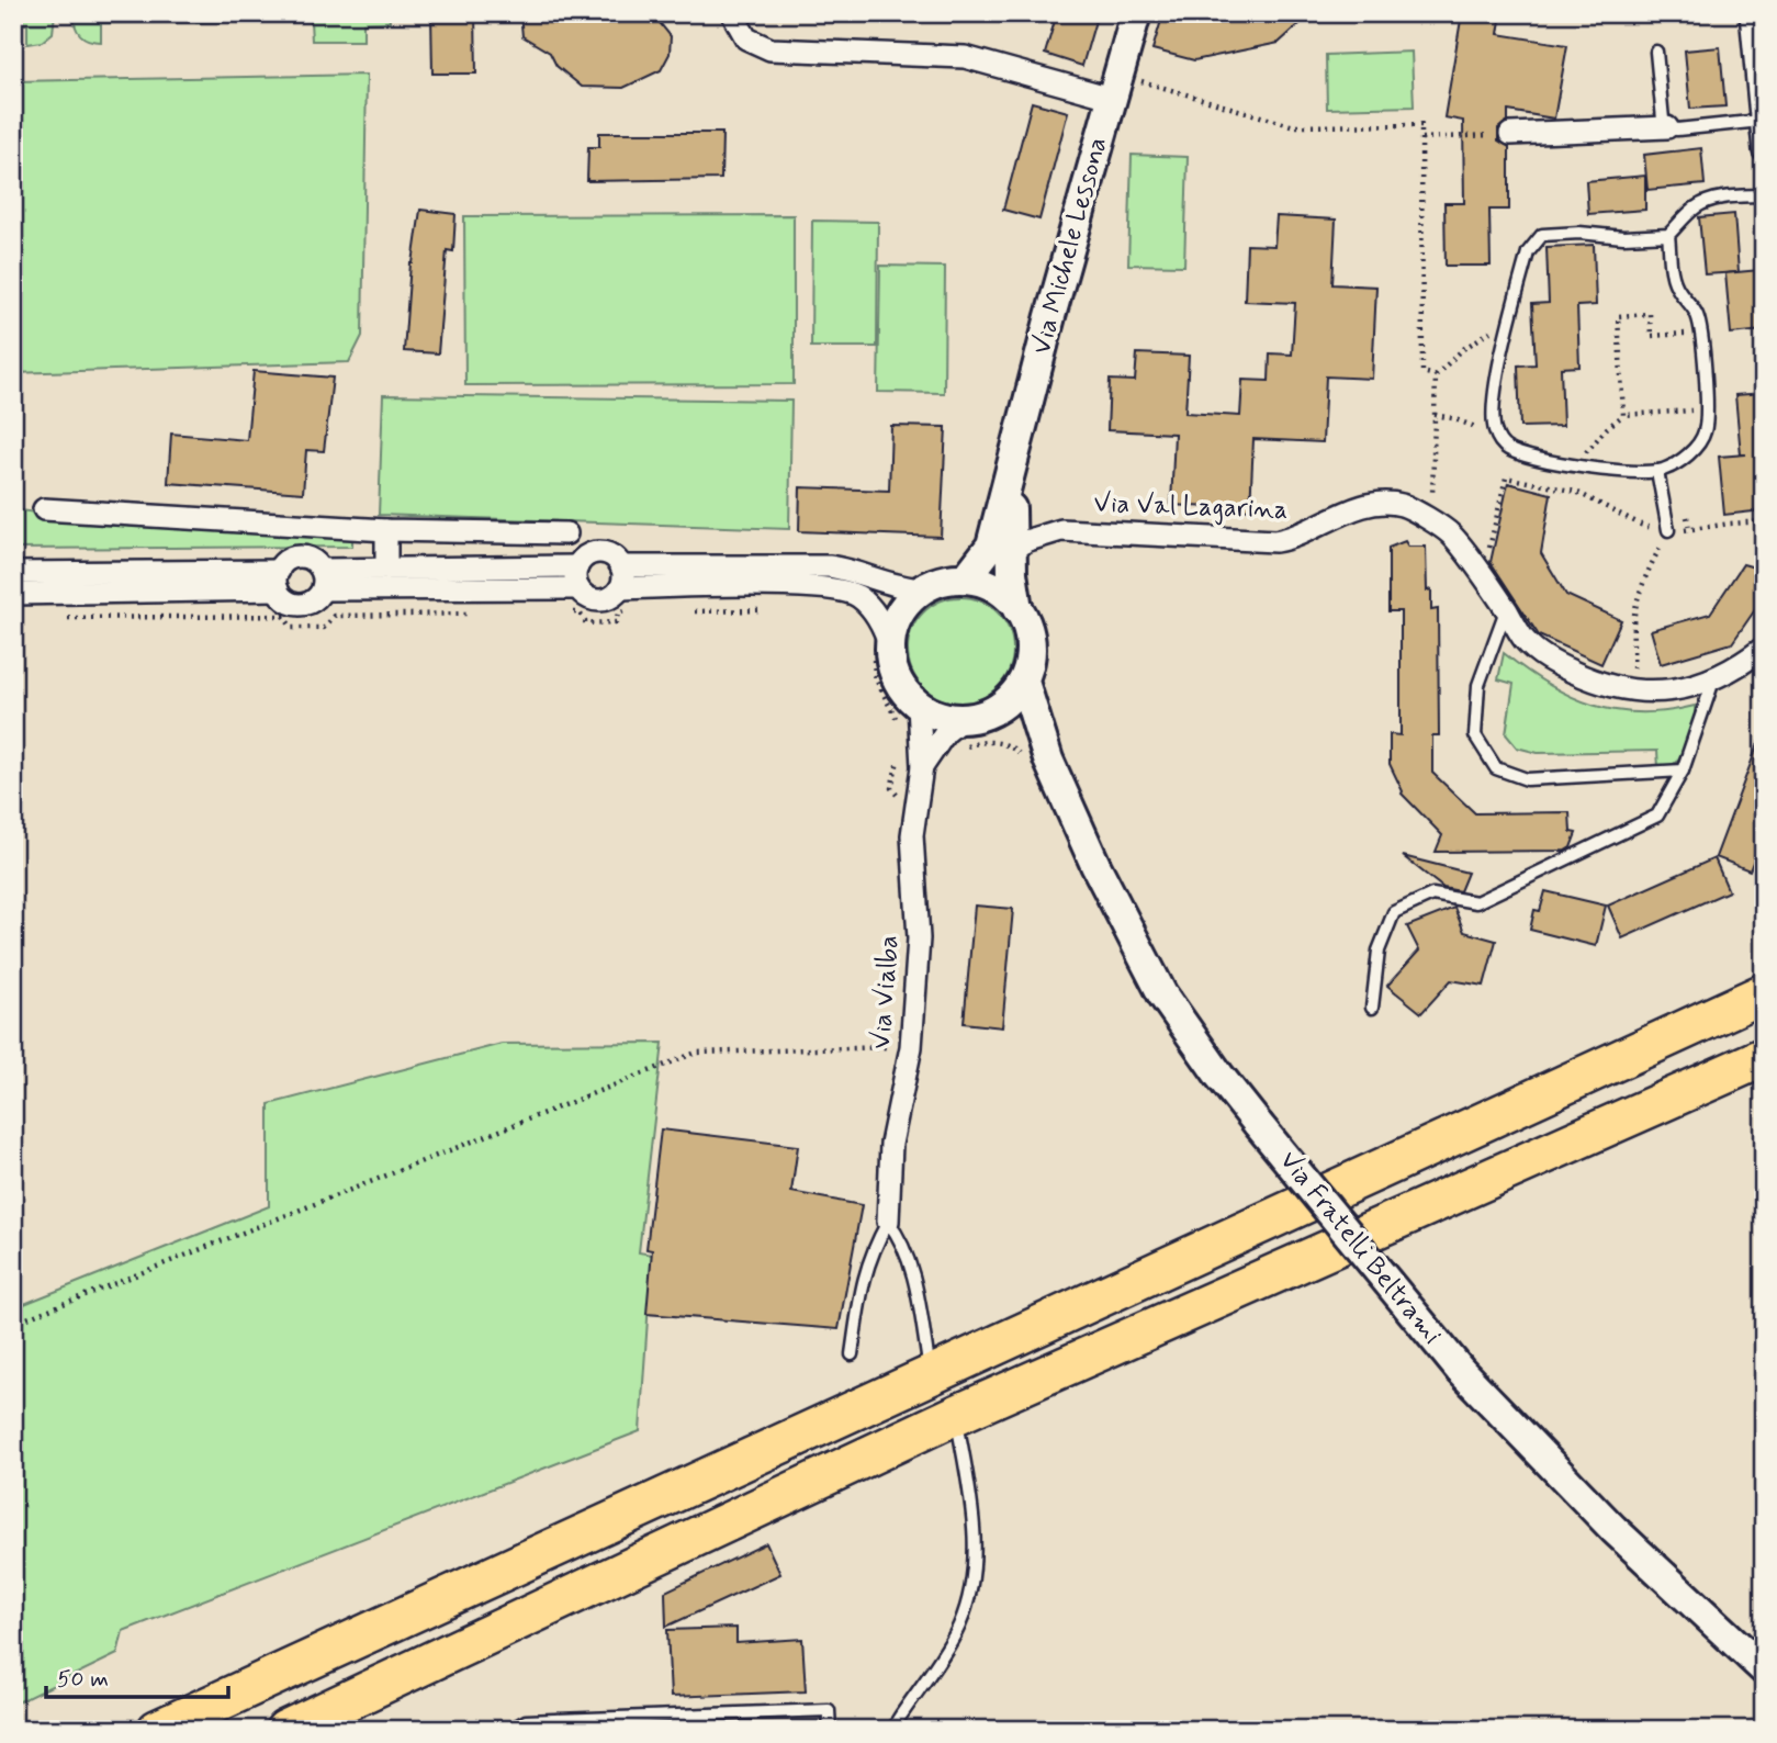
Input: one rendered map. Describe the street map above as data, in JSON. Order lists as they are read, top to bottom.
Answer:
{
  "streets": {
    "street": [
      "Via Michele Lessona",
      "Via Val Lagarina",
      "Via Vialba",
      "Via Fratelli Beltrami"
    ]
  },
  "crossings": [
    ["Via Michele Lessona", "Via Val Lagarina"],
    ["Via Michele Lessona", "Via Vialba"],
    ["Via Michele Lessona", "Via Fratelli Beltrami"],
    ["Via Vialba", "Via Fratelli Beltrami"]
  ],
  "scale_bar": "50 m"
}
